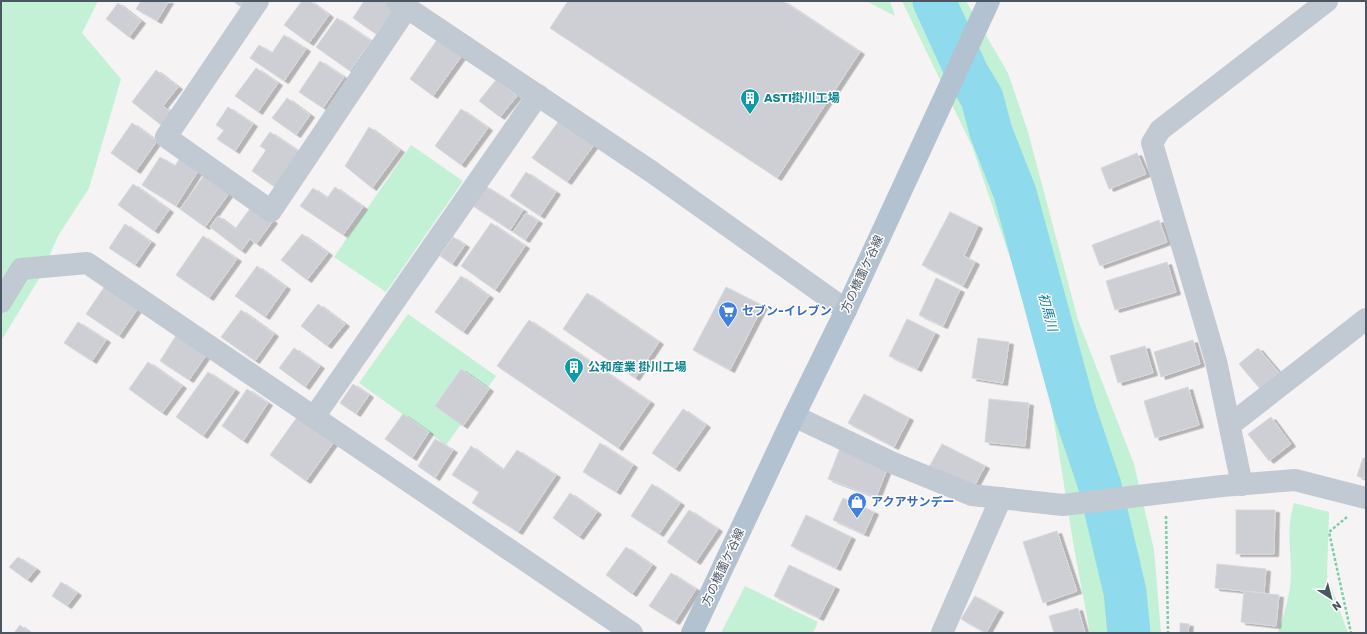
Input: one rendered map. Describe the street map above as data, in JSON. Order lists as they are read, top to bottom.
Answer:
{
  "streets": {
    "main road": ["方の橋薗ケ谷線"]
  },
  "water": ["初馬川"],
  "places": {
    "building": ["ASTI掛川工場", "公和産業 掛川工場"],
    "supermarket": ["セブン-イレブン"],
    "shop": ["アクアサンデー"]
  },
  "north": "bottom right"
}
